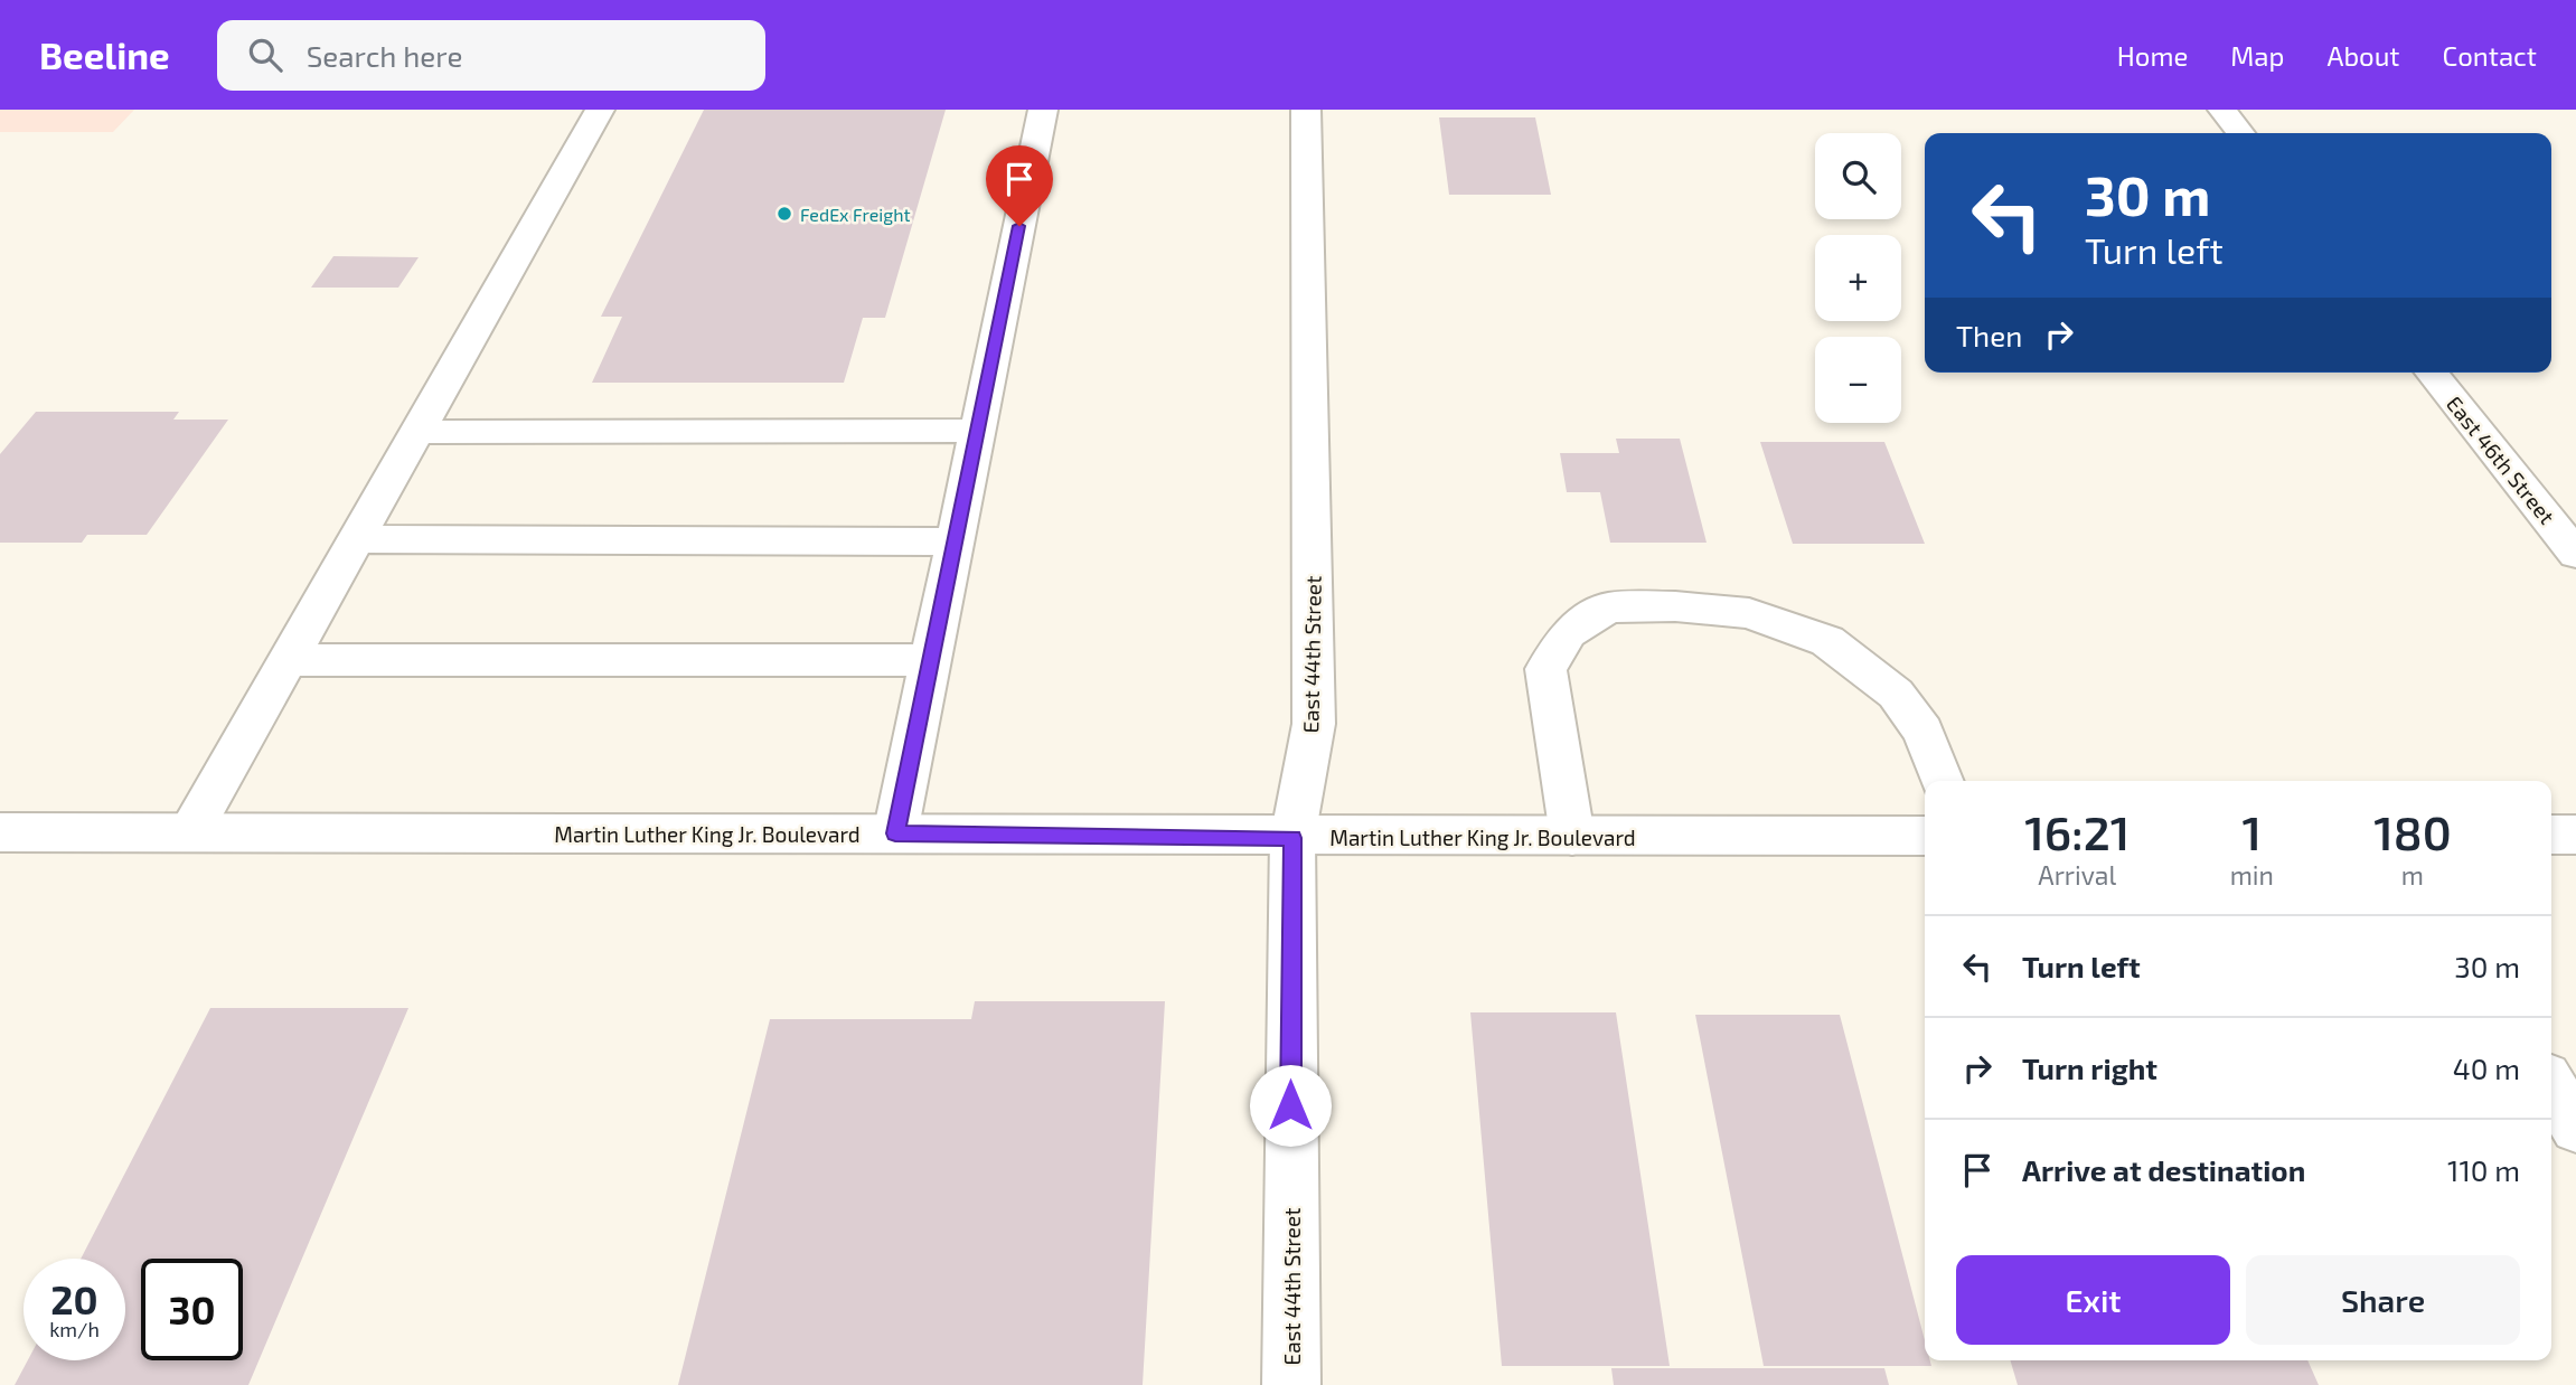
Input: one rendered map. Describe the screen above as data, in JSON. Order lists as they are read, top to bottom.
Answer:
{
  "streets": {
    "street": ["East 46th Street", "East 44th Street", "Martin Luther King Jr. Boulevard"]
  },
  "crossings": [
    ["East 44th Street", "Martin Luther King Jr. Boulevard"]
  ],
  "places": ["FedEx Freight"],
  "page": {
    "header": "Beeline",
    "search": "Search here",
    "nav": [
      "Home",
      "Map",
      "About",
      "Contact"
    ],
    "map_buttons": ["+", "−"],
    "turn": ["30 m", "Turn left"],
    "then": "Then",
    "eta": [
      "16:21",
      "Arrival",
      "1",
      "min",
      "180",
      "m"
    ],
    "list": [
      {
        "name": "Turn left",
        "value": "30 m"
      },
      {
        "name": "Turn right",
        "value": "40 m"
      },
      {
        "name": "Arrive at destination",
        "value": "110 m"
      }
    ],
    "buttons": ["Exit", "Share"],
    "speed": "20 km/h",
    "limit": "30"
  }
}
